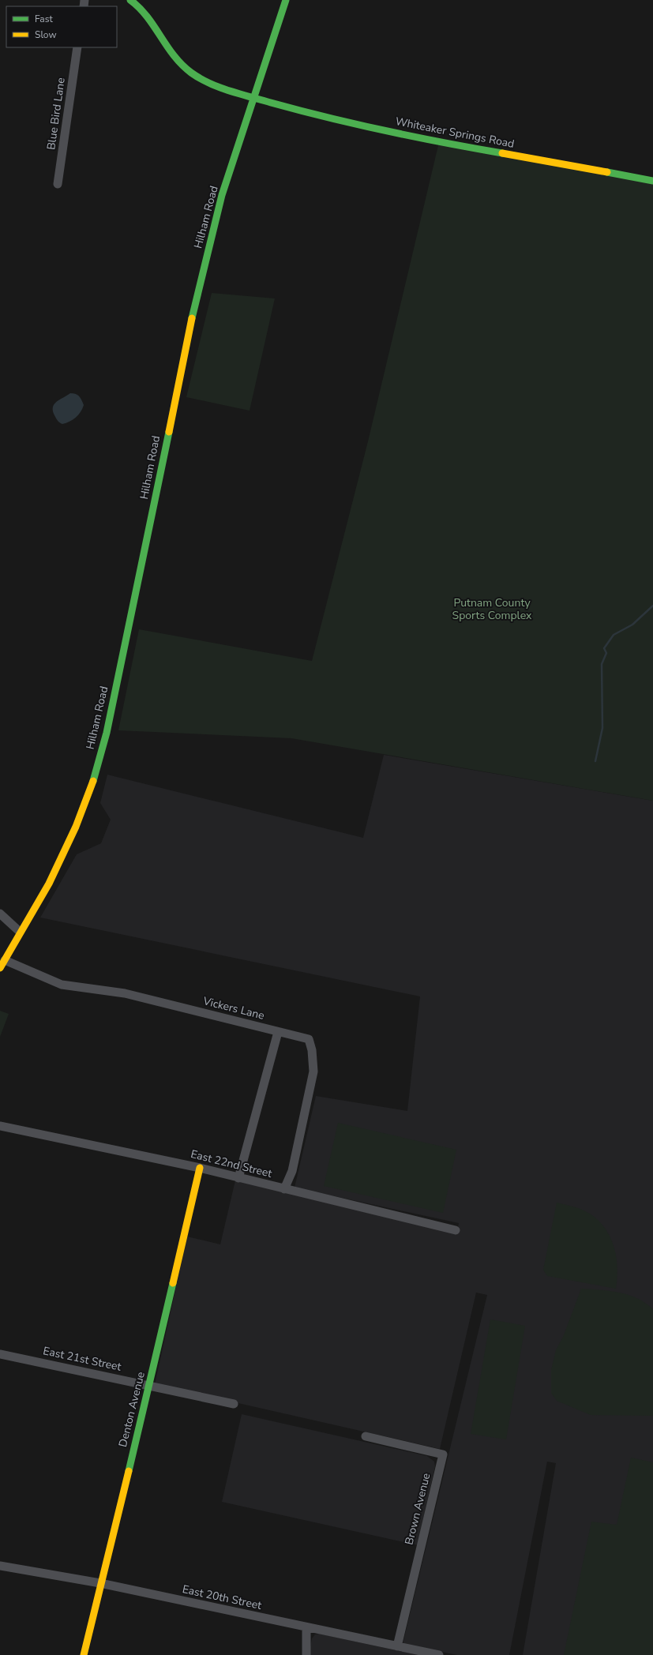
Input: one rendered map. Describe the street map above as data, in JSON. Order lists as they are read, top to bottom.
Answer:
{
  "streets": {
    "street": [
      "Blue Bird Lane",
      "Whiteaker Springs Road",
      "Hilham Road",
      "Vickers Lane",
      "East 22nd Street",
      "East 21st Street",
      "Denton Avenue",
      "Brown Avenue",
      "East 20th Street"
    ]
  },
  "crossings": [
    ["Whiteaker Springs Road", "Hilham Road"],
    ["Hilham Road", "Vickers Lane"],
    ["Vickers Lane", "East 22nd Street"],
    ["East 22nd Street", "Denton Avenue"],
    ["East 21st Street", "Denton Avenue"],
    ["Denton Avenue", "East 20th Street"],
    ["Brown Avenue", "East 20th Street"]
  ],
  "parks": ["Putnam County Sports Complex"],
  "legend": ["Fast", "Slow"]
}
